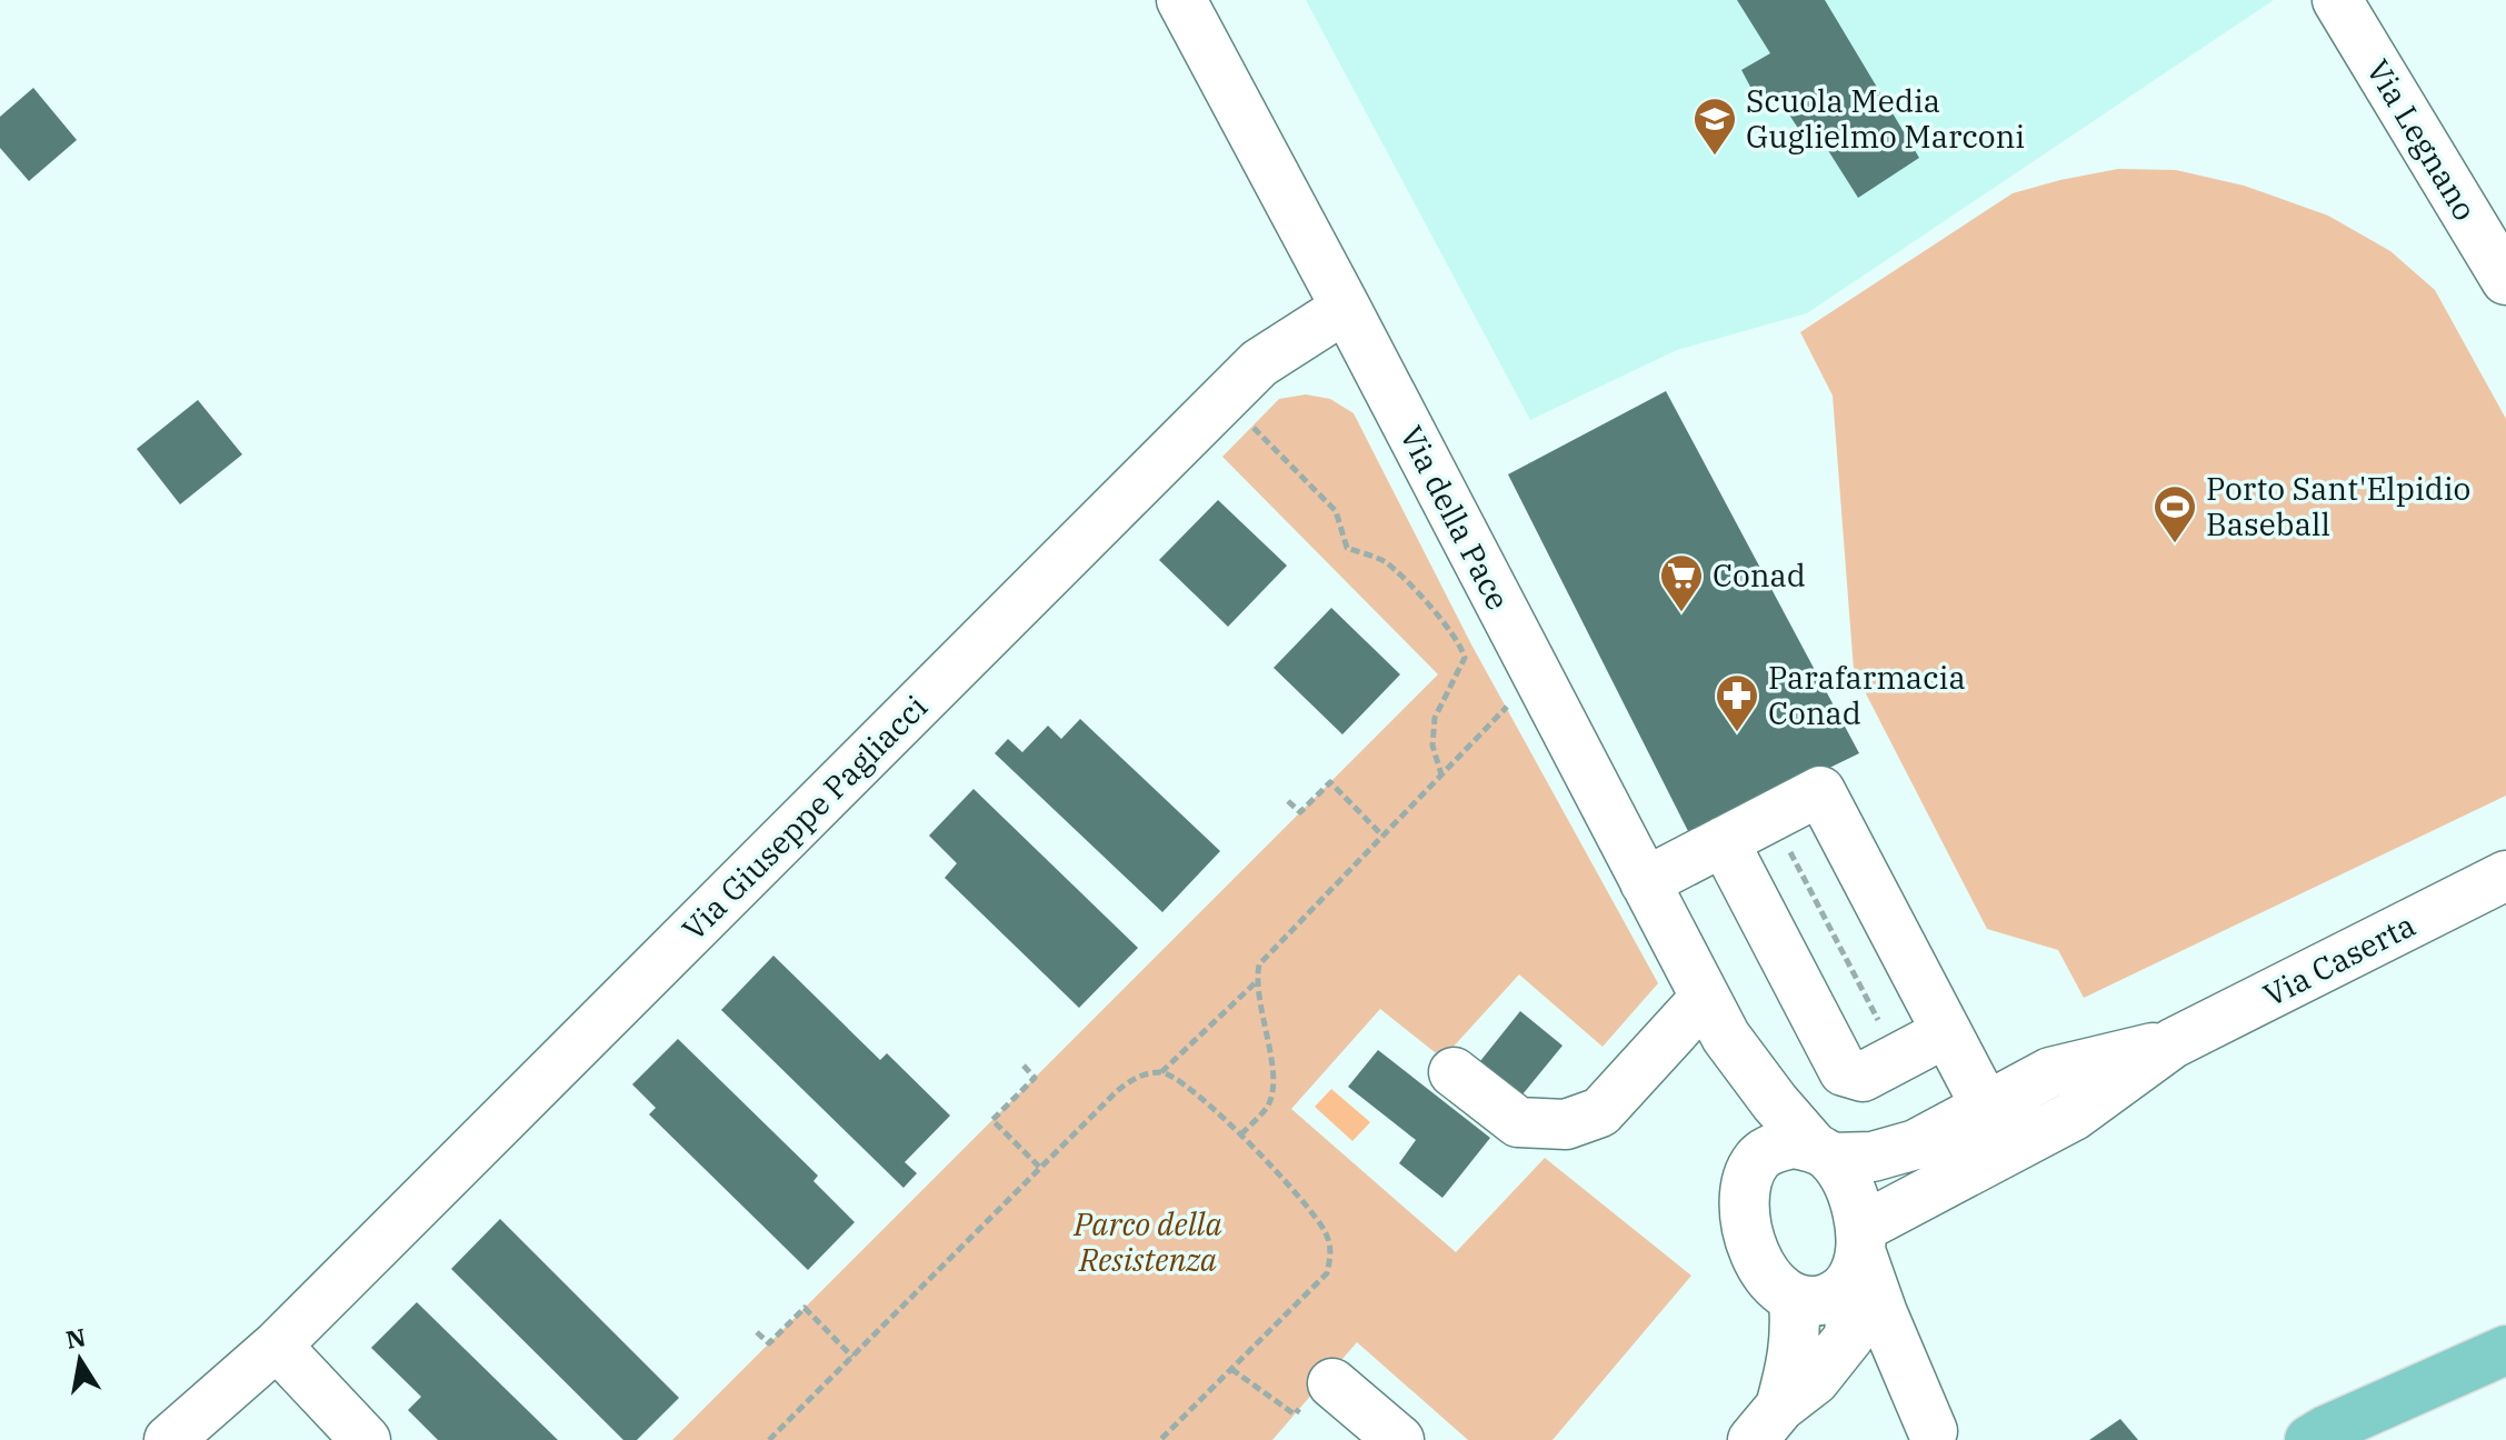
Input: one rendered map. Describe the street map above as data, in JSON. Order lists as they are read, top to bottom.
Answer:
{
  "streets": {
    "street": [
      "Via Legnano",
      "Via della Pace",
      "Via Giuseppe Pagliacci",
      "Via Caserta"
    ]
  },
  "crossings": [
    ["Via della Pace", "Via Giuseppe Pagliacci"],
    ["Via della Pace", "Via Caserta"]
  ],
  "parks": ["Parco della Resistenza"],
  "places": {
    "school or university": ["Scuola Media Guglielmo Marconi"],
    "sports": ["Porto Sant'Elpidio Baseball"],
    "supermarket": ["Conad"],
    "pharmacy": ["Parafarmacia Conad"]
  },
  "north": "top"
}
